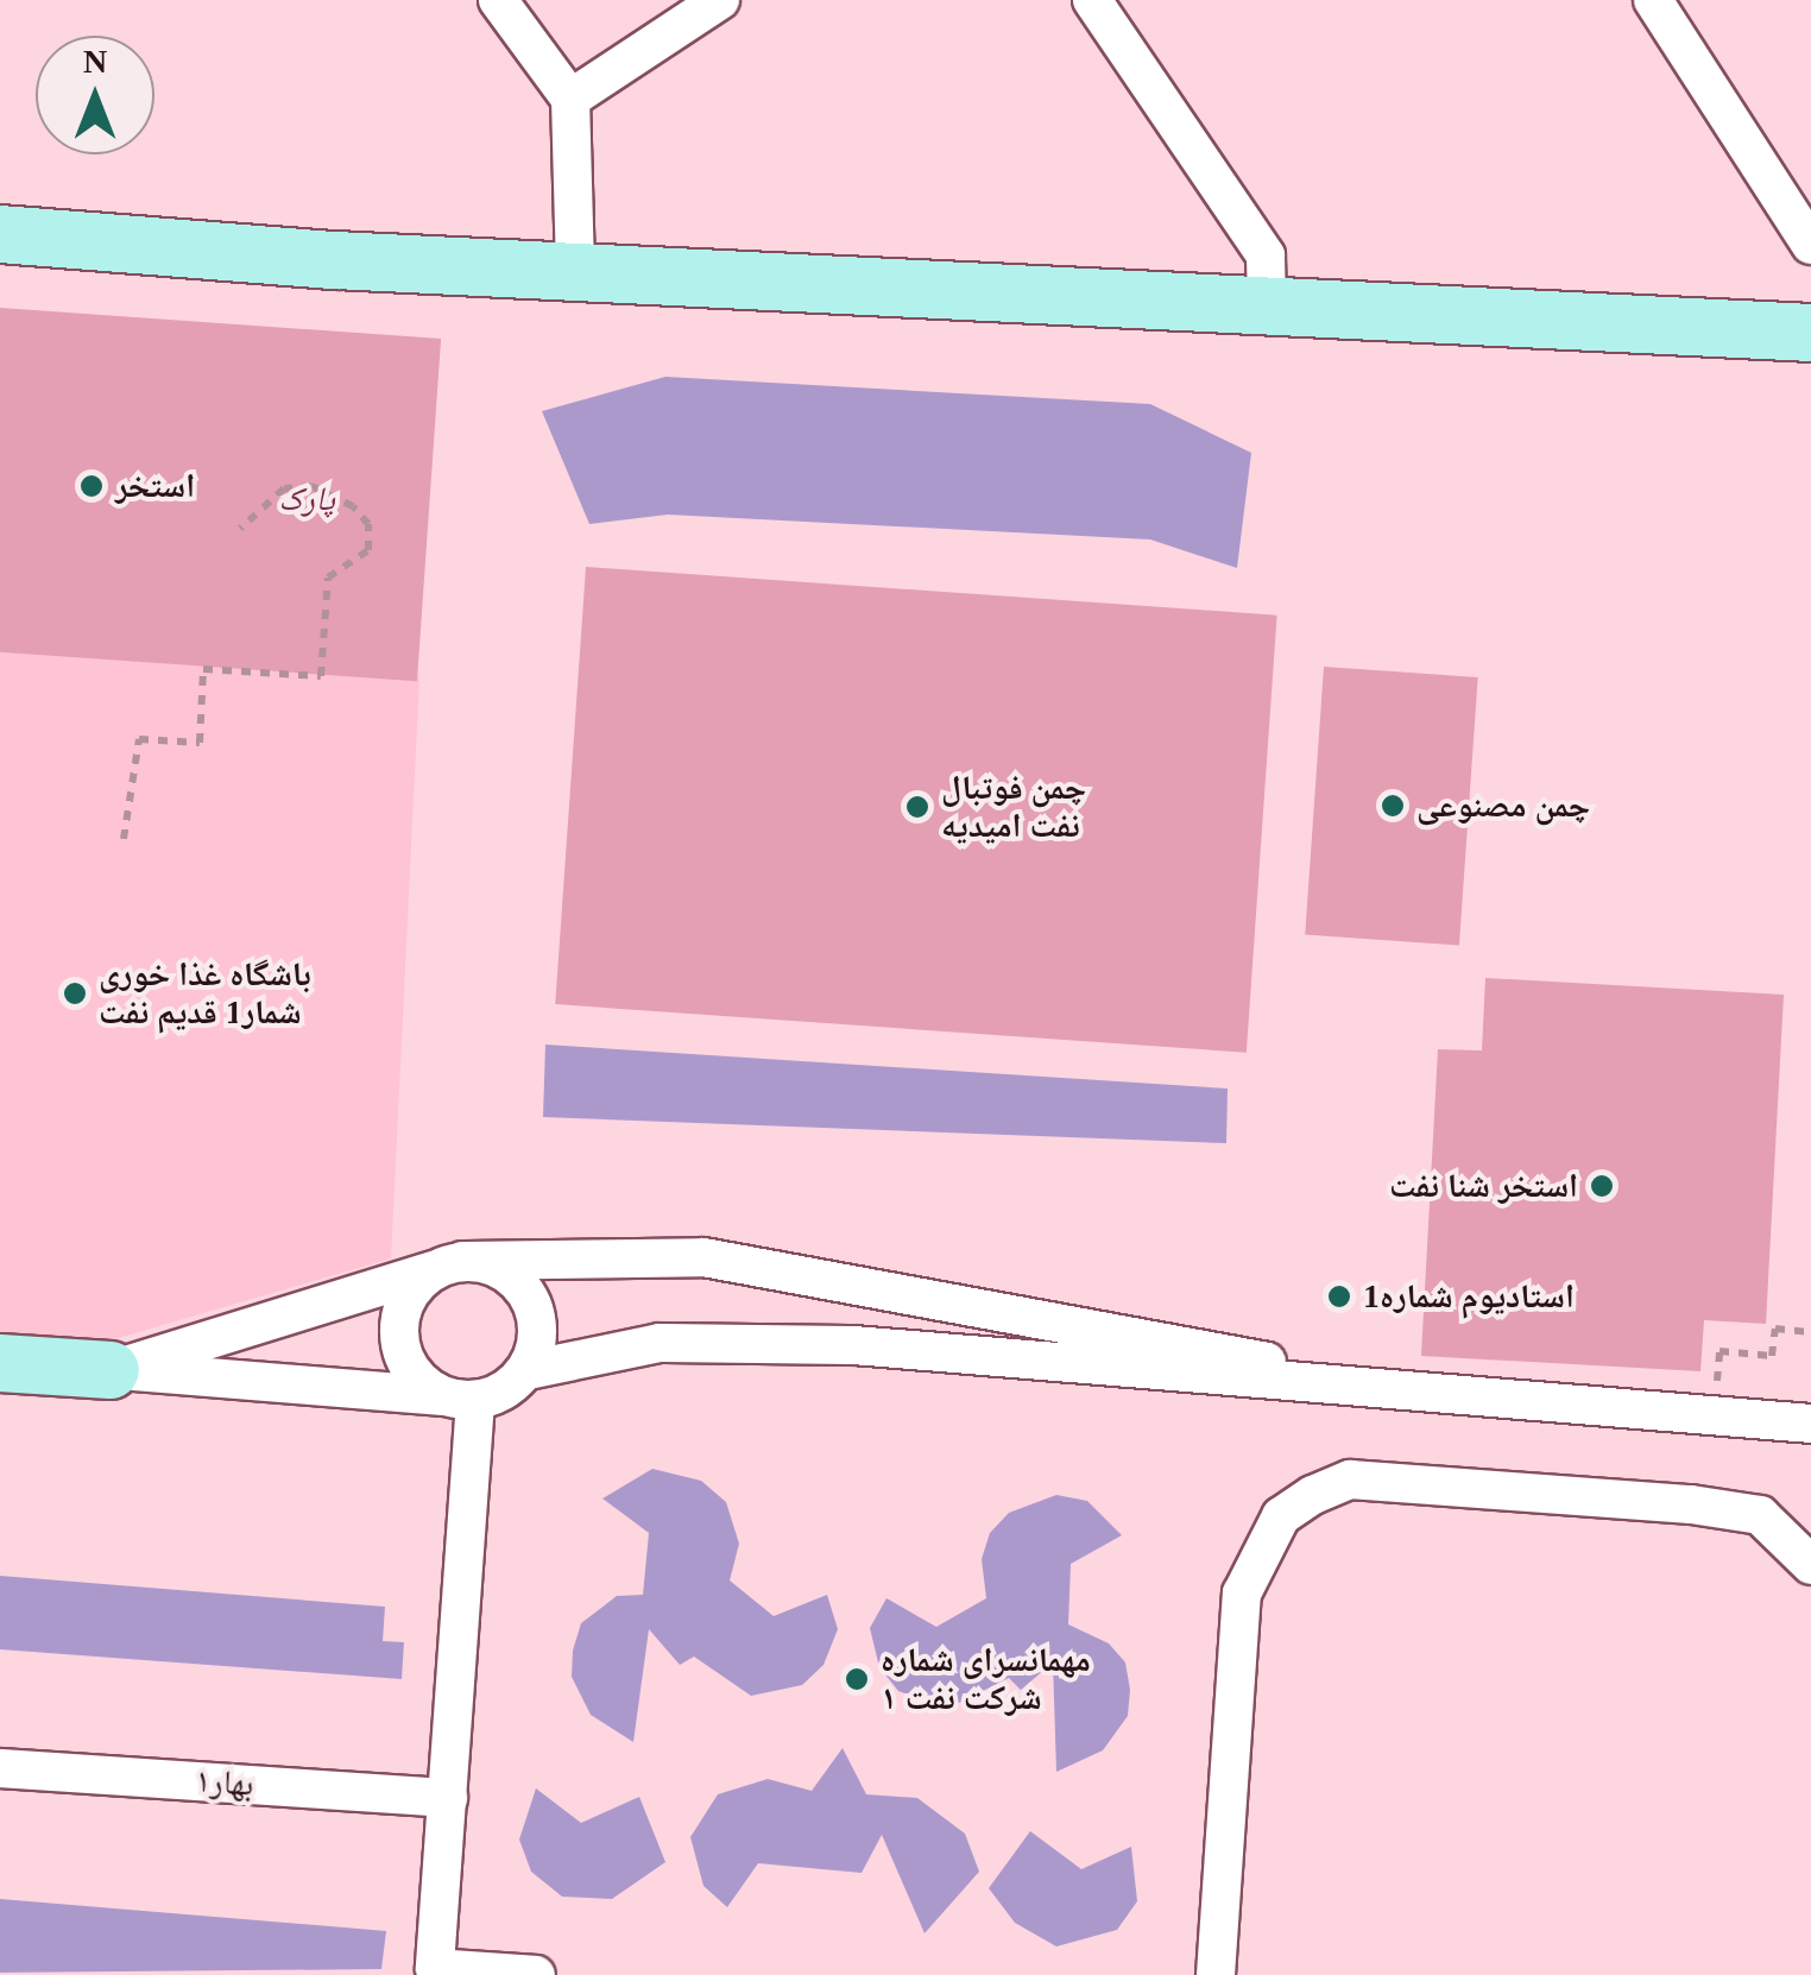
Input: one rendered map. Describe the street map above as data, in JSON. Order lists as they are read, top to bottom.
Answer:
{
  "streets": {
    "street": ["بهار۱"]
  },
  "parks": ["پارک"],
  "places": [
    "استخر",
    "چمن مصنوعی",
    "چمن فوتبال نفت امیدیه",
    "باشگاه غذا خوری شمار1 قدیم نفت",
    "استخر شنا نفت",
    "استادیوم شماره1",
    "مهمانسرای شماره ۱ شرکت نفت"
  ],
  "north": "top"
}
